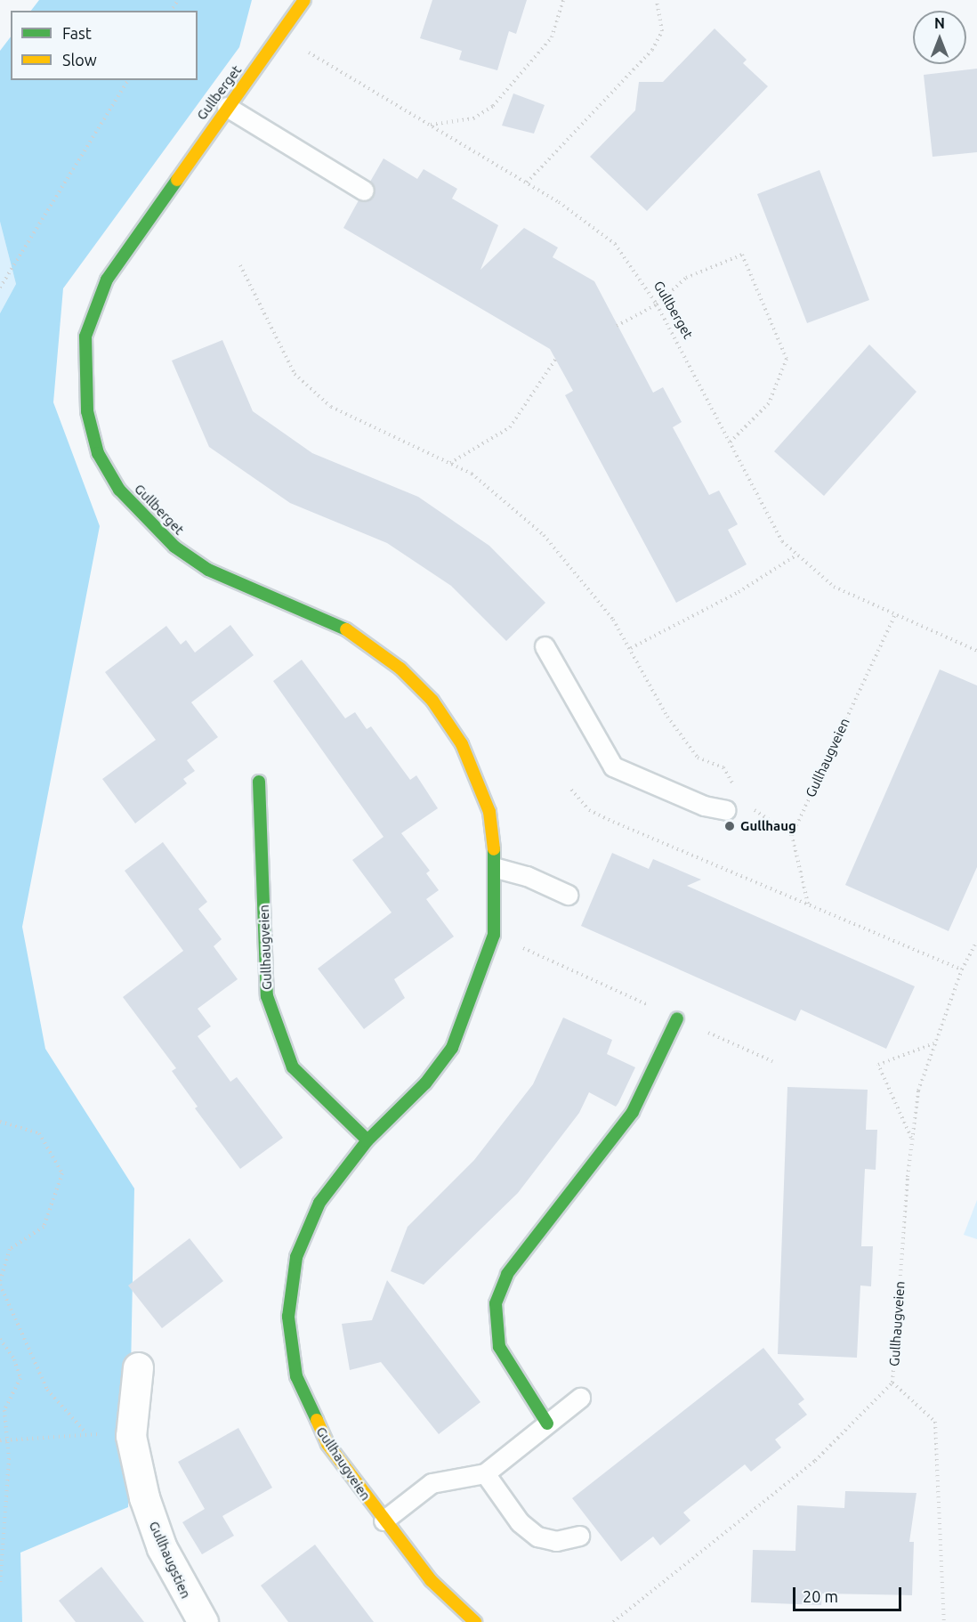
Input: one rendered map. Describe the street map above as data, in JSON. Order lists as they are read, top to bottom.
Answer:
{
  "streets": {
    "street": ["Gullberget", "Gullhaugveien", "Gullhaugstien"]
  },
  "crossings": [
    ["Gullberget", "Gullhaugveien"]
  ],
  "places": ["Gullhaug"],
  "legend": ["Fast", "Slow"],
  "scale_bar": "20 m",
  "north": "top"
}
